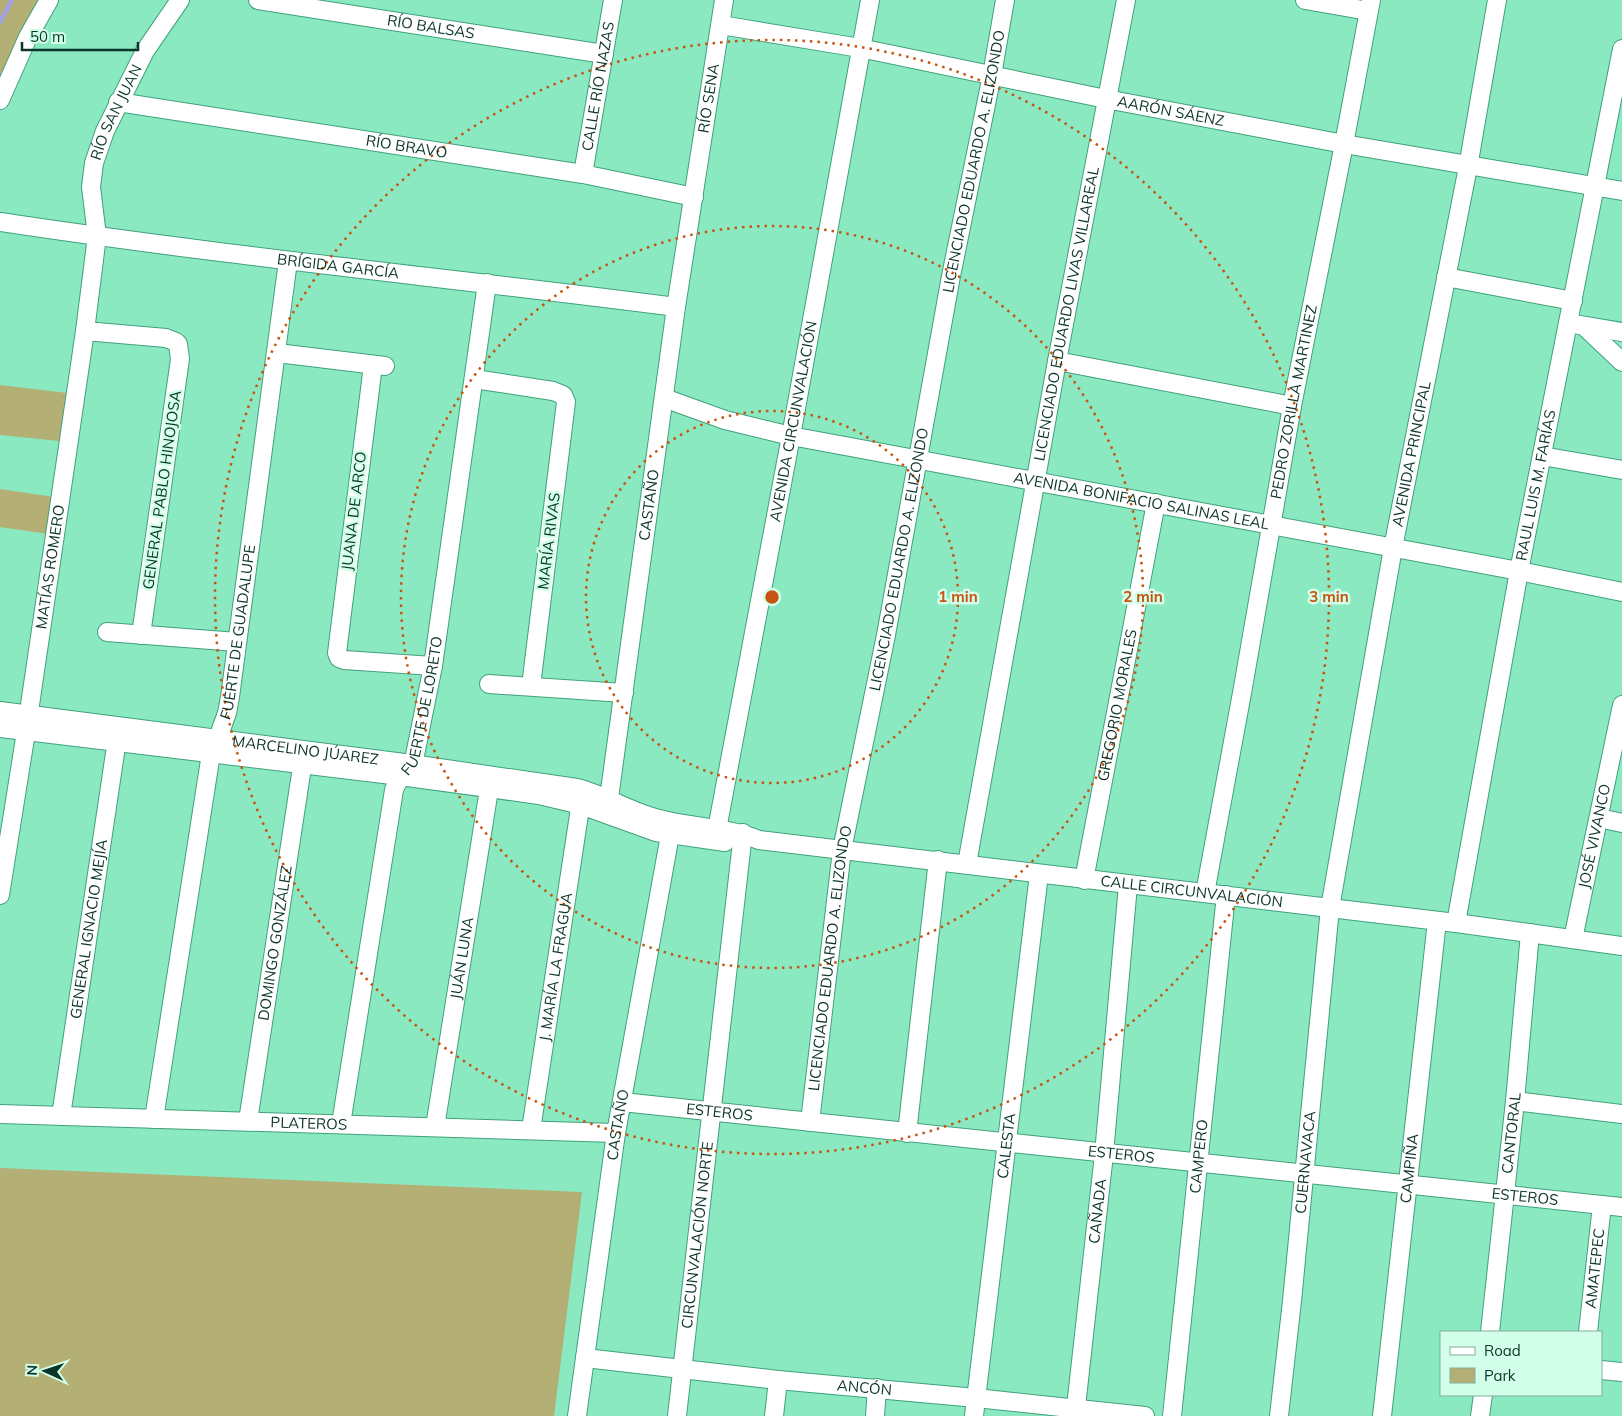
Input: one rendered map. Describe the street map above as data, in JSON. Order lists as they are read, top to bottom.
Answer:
{
  "streets": {
    "street": [
      "RÍO BALSAS",
      "CALLE RÍO NAZAS",
      "RÍO SENA",
      "AARÓN SÁENZ",
      "RÍO SAN JUAN",
      "RÍO BRAVO",
      "LICENCIADO EDUARDO A. ELIZONDO",
      "BRÍGIDA GARCÍA",
      "LICENCIADO EDUARDO LIVAS VILLAREAL",
      "PEDRO ZORILLA MARTINEZ",
      "AVENIDA CIRCUNVALACIÓN",
      "AVENIDA PRINCIPAL",
      "RAUL LUIS M. FARÍAS",
      "GENERAL PABLO HINOJOSA",
      "AVENIDA BONIFACIO SALINAS LEAL",
      "CASTAÑO",
      "JUANA DE ARCO",
      "MARÍA RIVAS",
      "MATÍAS ROMERO",
      "FUERTE DE GUADALUPE",
      "FUERTE DE LORETO",
      "GREGORIO MORALES",
      "MARCELINO JÚAREZ",
      "JOSÉ VIVANCO",
      "CALLE CIRCUNVALACIÓN",
      "GENERAL IGNACIO MEJÍA",
      "DOMINGO GONZÁLEZ",
      "JUÁN LUNA",
      "J. MARÍA LA FRAGUA",
      "ESTEROS",
      "PLATEROS",
      "CANTORAL",
      "CALESTA",
      "CAMPERO",
      "CUERNAVACA",
      "CAMPIÑA",
      "CAÑADA",
      "CIRCUNVALACIÓN NORTE",
      "AMATEPEC",
      "ANCÓN"
    ]
  },
  "crossings": [
    ["RÍO BALSAS", "CALLE RÍO NAZAS"],
    ["CALLE RÍO NAZAS", "RÍO BRAVO"],
    ["RÍO SENA", "AARÓN SÁENZ"],
    ["RÍO SENA", "RÍO BRAVO"],
    ["RÍO SENA", "CASTAÑO"],
    ["AARÓN SÁENZ", "LICENCIADO EDUARDO A. ELIZONDO"],
    ["AARÓN SÁENZ", "LICENCIADO EDUARDO LIVAS VILLAREAL"],
    ["AARÓN SÁENZ", "PEDRO ZORILLA MARTINEZ"],
    ["AARÓN SÁENZ", "AVENIDA CIRCUNVALACIÓN"],
    ["AARÓN SÁENZ", "AVENIDA PRINCIPAL"],
    ["AARÓN SÁENZ", "RAUL LUIS M. FARÍAS"],
    ["RÍO SAN JUAN", "RÍO BRAVO"],
    ["RÍO SAN JUAN", "BRÍGIDA GARCÍA"],
    ["RÍO SAN JUAN", "MATÍAS ROMERO"],
    ["RÍO BRAVO", "CASTAÑO"],
    ["LICENCIADO EDUARDO A. ELIZONDO", "AVENIDA BONIFACIO SALINAS LEAL"],
    ["LICENCIADO EDUARDO A. ELIZONDO", "CALLE CIRCUNVALACIÓN"],
    ["LICENCIADO EDUARDO A. ELIZONDO", "ESTEROS"],
    ["BRÍGIDA GARCÍA", "CASTAÑO"],
    ["BRÍGIDA GARCÍA", "MATÍAS ROMERO"],
    ["BRÍGIDA GARCÍA", "FUERTE DE GUADALUPE"],
    ["BRÍGIDA GARCÍA", "FUERTE DE LORETO"],
    ["LICENCIADO EDUARDO LIVAS VILLAREAL", "AVENIDA BONIFACIO SALINAS LEAL"],
    ["LICENCIADO EDUARDO LIVAS VILLAREAL", "CALLE CIRCUNVALACIÓN"],
    ["PEDRO ZORILLA MARTINEZ", "AVENIDA BONIFACIO SALINAS LEAL"],
    ["PEDRO ZORILLA MARTINEZ", "CALLE CIRCUNVALACIÓN"],
    ["AVENIDA CIRCUNVALACIÓN", "AVENIDA BONIFACIO SALINAS LEAL"],
    ["AVENIDA CIRCUNVALACIÓN", "CALLE CIRCUNVALACIÓN"],
    ["AVENIDA PRINCIPAL", "AVENIDA BONIFACIO SALINAS LEAL"],
    ["AVENIDA PRINCIPAL", "CALLE CIRCUNVALACIÓN"],
    ["AVENIDA PRINCIPAL", "CUERNAVACA"],
    ["RAUL LUIS M. FARÍAS", "AVENIDA BONIFACIO SALINAS LEAL"],
    ["RAUL LUIS M. FARÍAS", "CALLE CIRCUNVALACIÓN"],
    ["GENERAL PABLO HINOJOSA", "MATÍAS ROMERO"],
    ["AVENIDA BONIFACIO SALINAS LEAL", "CASTAÑO"],
    ["AVENIDA BONIFACIO SALINAS LEAL", "GREGORIO MORALES"],
    ["CASTAÑO", "MARCELINO JÚAREZ"],
    ["CASTAÑO", "CALLE CIRCUNVALACIÓN"],
    ["CASTAÑO", "ESTEROS"],
    ["CASTAÑO", "PLATEROS"],
    ["CASTAÑO", "ANCÓN"],
    ["JUANA DE ARCO", "FUERTE DE GUADALUPE"],
    ["JUANA DE ARCO", "FUERTE DE LORETO"],
    ["MARÍA RIVAS", "FUERTE DE LORETO"],
    ["MATÍAS ROMERO", "MARCELINO JÚAREZ"],
    ["FUERTE DE GUADALUPE", "MARCELINO JÚAREZ"],
    ["FUERTE DE GUADALUPE", "PLATEROS"],
    ["FUERTE DE LORETO", "MARCELINO JÚAREZ"],
    ["FUERTE DE LORETO", "PLATEROS"],
    ["GREGORIO MORALES", "CALLE CIRCUNVALACIÓN"],
    ["MARCELINO JÚAREZ", "CALLE CIRCUNVALACIÓN"],
    ["MARCELINO JÚAREZ", "GENERAL IGNACIO MEJÍA"],
    ["MARCELINO JÚAREZ", "DOMINGO GONZÁLEZ"],
    ["MARCELINO JÚAREZ", "JUÁN LUNA"],
    ["MARCELINO JÚAREZ", "J. MARÍA LA FRAGUA"],
    ["JOSÉ VIVANCO", "CALLE CIRCUNVALACIÓN"],
    ["CALLE CIRCUNVALACIÓN", "CANTORAL"],
    ["CALLE CIRCUNVALACIÓN", "CALESTA"],
    ["CALLE CIRCUNVALACIÓN", "CAMPERO"],
    ["CALLE CIRCUNVALACIÓN", "CUERNAVACA"],
    ["CALLE CIRCUNVALACIÓN", "CAMPIÑA"],
    ["CALLE CIRCUNVALACIÓN", "CAÑADA"],
    ["CALLE CIRCUNVALACIÓN", "CIRCUNVALACIÓN NORTE"],
    ["GENERAL IGNACIO MEJÍA", "PLATEROS"],
    ["DOMINGO GONZÁLEZ", "PLATEROS"],
    ["JUÁN LUNA", "PLATEROS"],
    ["J. MARÍA LA FRAGUA", "PLATEROS"],
    ["ESTEROS", "CANTORAL"],
    ["ESTEROS", "CALESTA"],
    ["ESTEROS", "CAMPERO"],
    ["ESTEROS", "CUERNAVACA"],
    ["ESTEROS", "CAMPIÑA"],
    ["ESTEROS", "CAÑADA"],
    ["ESTEROS", "CIRCUNVALACIÓN NORTE"],
    ["ESTEROS", "AMATEPEC"],
    ["CALESTA", "ANCÓN"],
    ["CAÑADA", "ANCÓN"],
    ["CIRCUNVALACIÓN NORTE", "ANCÓN"]
  ],
  "legend": ["Road", "Park"],
  "scale_bar": "50 m",
  "north": "left",
  "rings": ["1 min", "2 min", "3 min"]
}
